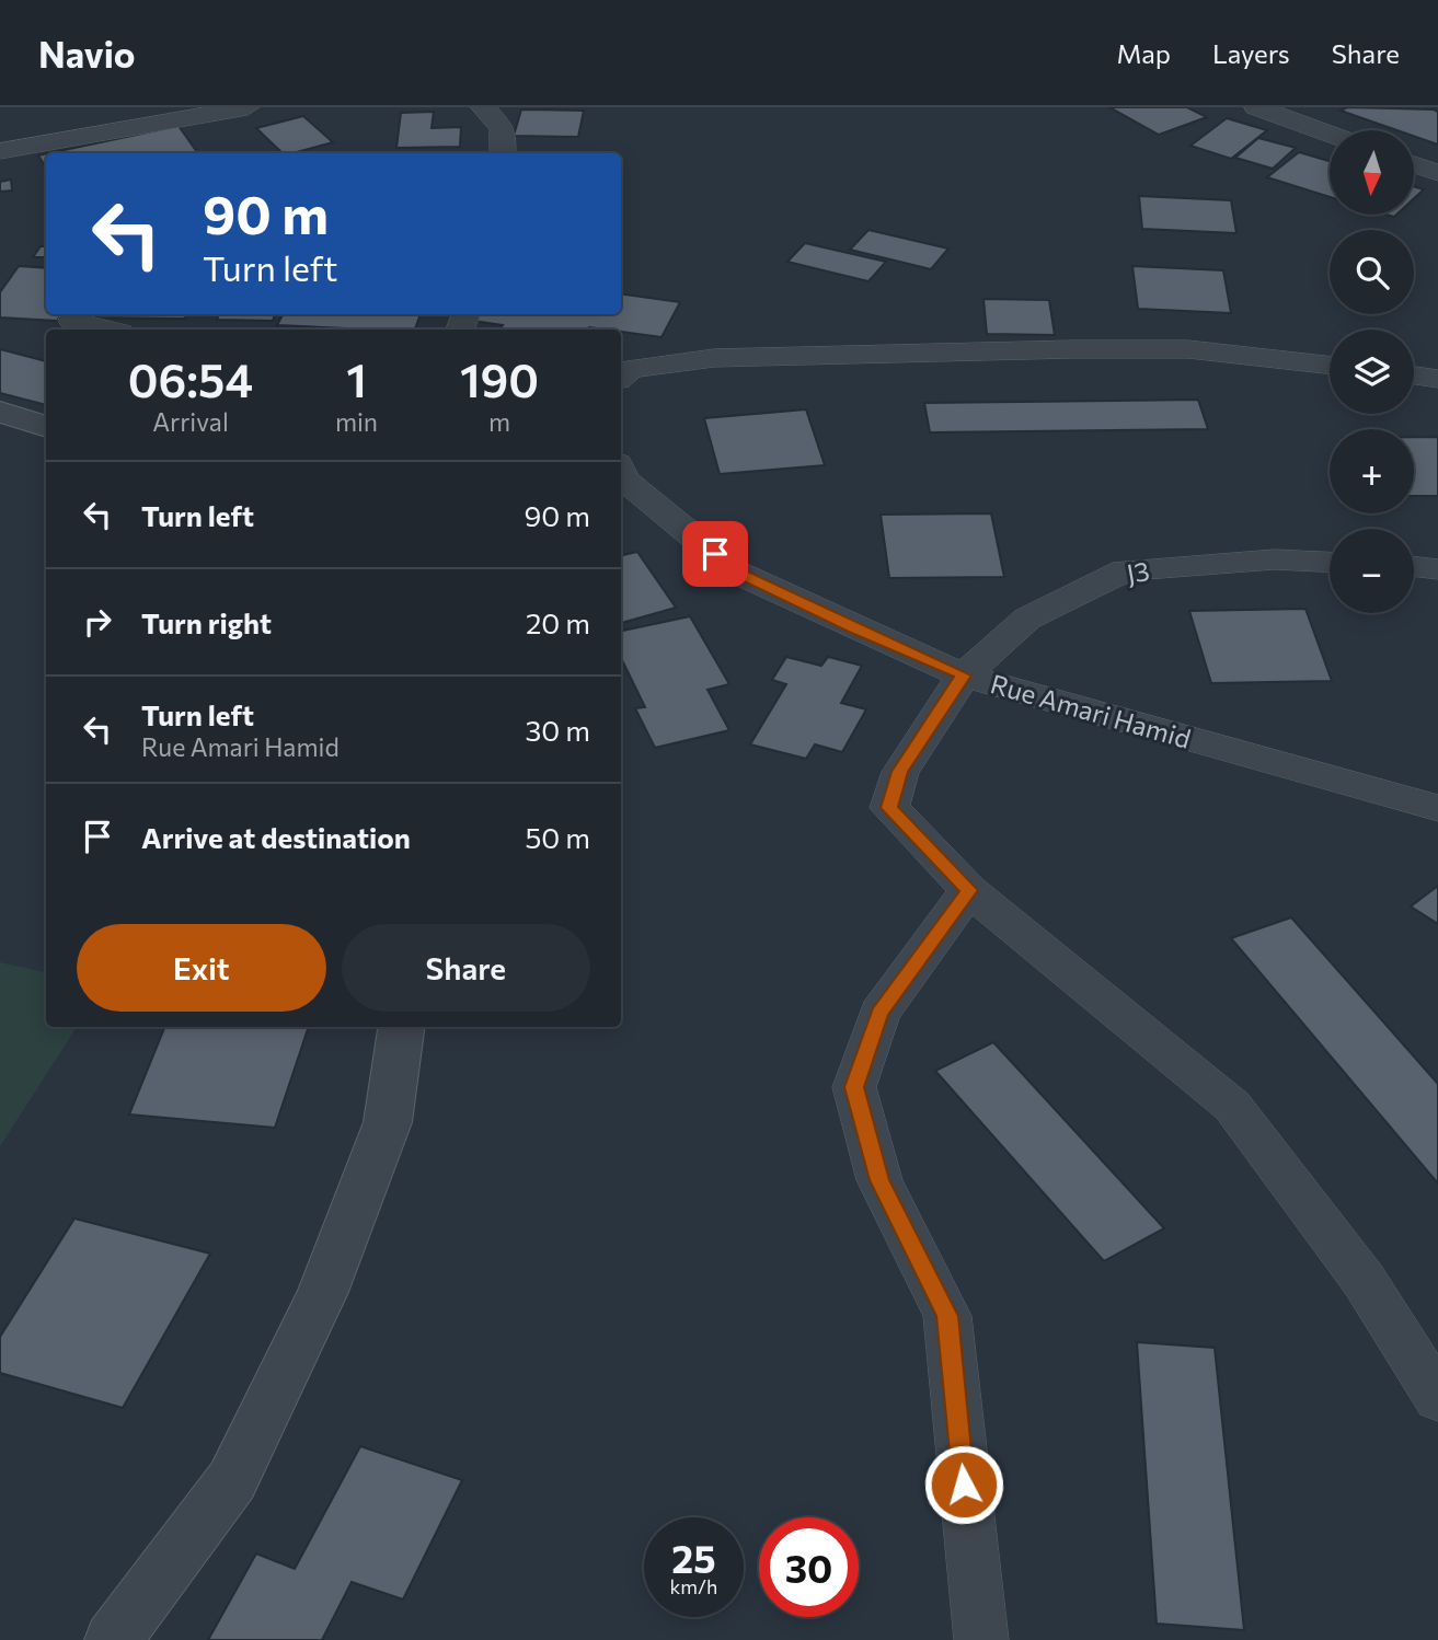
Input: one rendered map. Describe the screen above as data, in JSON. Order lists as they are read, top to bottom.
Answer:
{
  "streets": {
    "street": ["J3", "Rue Amari Hamid"]
  },
  "crossings": [
    ["J3", "Rue Amari Hamid"]
  ],
  "north": "bottom",
  "page": {
    "header": "Navio",
    "nav": ["Map", "Layers", "Share"],
    "map_buttons": ["+", "−"],
    "turn": ["90 m", "Turn left"],
    "eta": [
      "06:54",
      "Arrival",
      "1",
      "min",
      "190",
      "m"
    ],
    "list": [
      {
        "name": "Turn left",
        "value": "90 m"
      },
      {
        "name": "Turn right",
        "value": "20 m"
      },
      {
        "name": "Turn left",
        "note": "Rue Amari Hamid",
        "value": "30 m"
      },
      {
        "name": "Arrive at destination",
        "value": "50 m"
      }
    ],
    "buttons": ["Exit", "Share"],
    "speed": "25 km/h",
    "limit": "30"
  }
}
